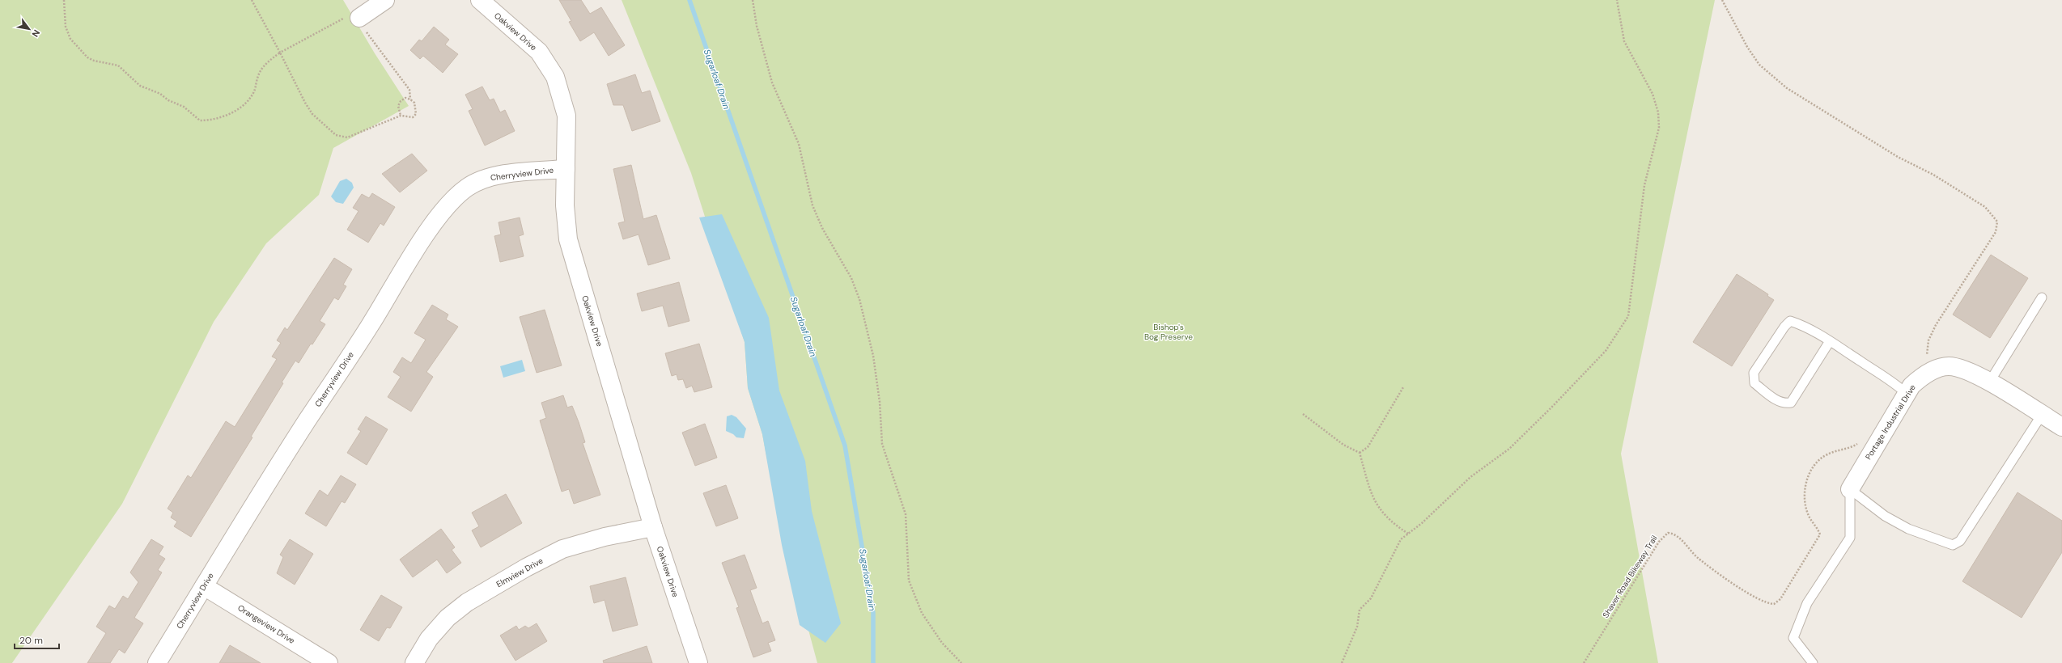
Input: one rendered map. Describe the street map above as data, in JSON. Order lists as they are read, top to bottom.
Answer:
{
  "streets": {
    "street": [
      "Oakview Drive",
      "Cherryview Drive",
      "Portage Industrial Drive",
      "Elmview Drive",
      "Orangeview Drive"
    ],
    "path": ["Shaver Road Bikeway Trail"]
  },
  "crossings": [
    ["Oakview Drive", "Cherryview Drive"],
    ["Oakview Drive", "Elmview Drive"],
    ["Cherryview Drive", "Orangeview Drive"]
  ],
  "water": ["Sugarloaf Drain"],
  "parks": ["Bishop's Bog Preserve"],
  "scale_bar": "20 m",
  "north": "bottom right"
}
